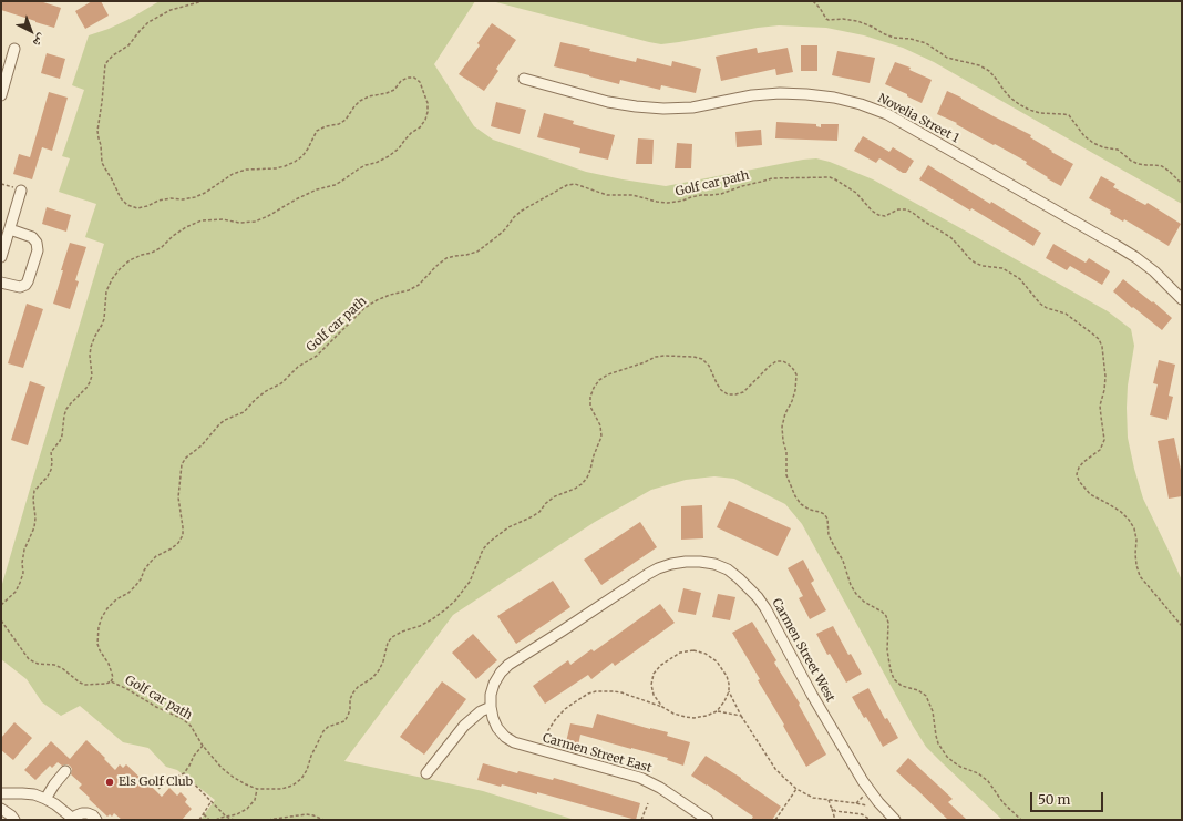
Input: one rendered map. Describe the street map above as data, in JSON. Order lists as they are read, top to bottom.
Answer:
{
  "streets": {
    "street": ["Novelia Street 1", "Carmen Street West", "Carmen Street East"],
    "path": ["Golf car path"]
  },
  "crossings": [
    ["Carmen Street West", "Carmen Street East"]
  ],
  "places": ["Els Golf Club"],
  "scale_bar": "50 m",
  "north": "bottom right"
}
